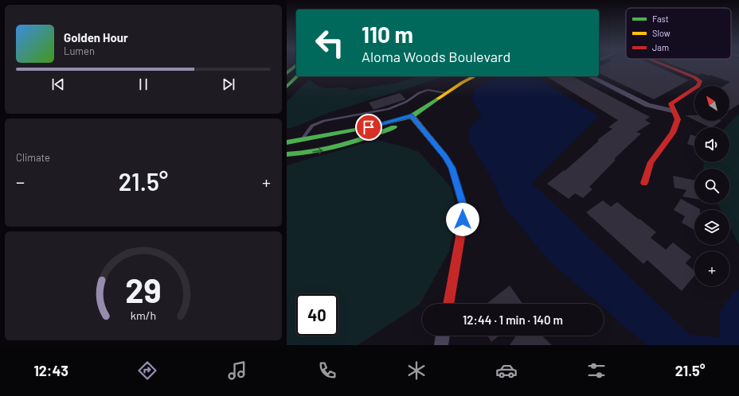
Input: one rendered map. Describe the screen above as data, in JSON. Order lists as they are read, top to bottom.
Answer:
{
  "legend": ["Fast", "Slow", "Jam"],
  "north": "top left",
  "page": {
    "turn": ["110 m", "Aloma Woods Boulevard"],
    "song": ["Golden Hour", "Lumen"],
    "map_buttons": "+",
    "tile": "Climate",
    "heat": ["−", "21.5°", "+"],
    "limit": "40",
    "trip": "12:44 · 1 min · 140 m",
    "tabs": ["12:43", "21.5°"],
    "gauge": ["29", "km/h"]
  }
}
